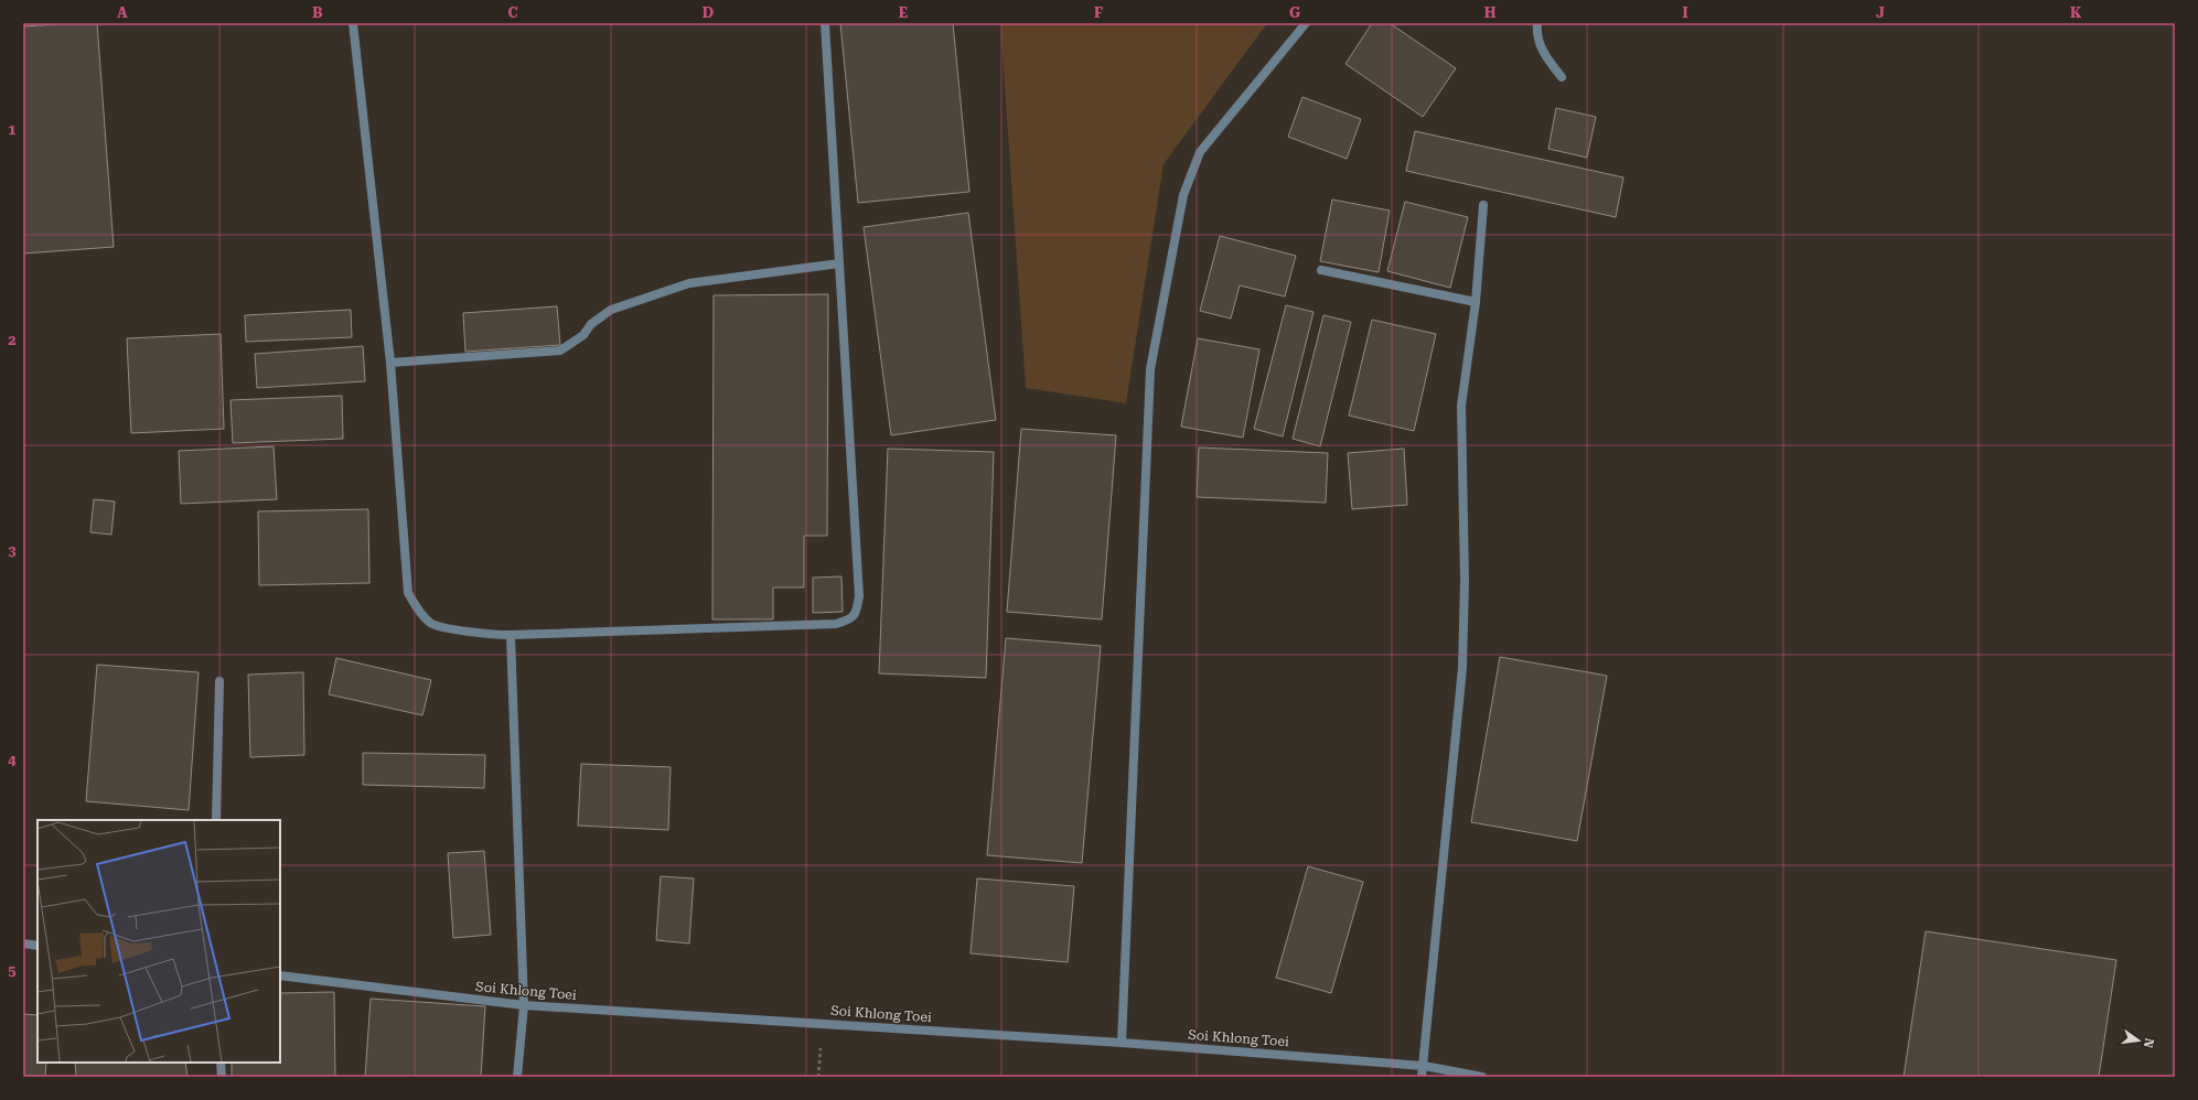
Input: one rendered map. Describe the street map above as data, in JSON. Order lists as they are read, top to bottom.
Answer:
{
  "streets": {
    "street": ["Soi Khlong Toei"]
  },
  "north": "right",
  "grid": {
    "columns": [
      "A",
      "B",
      "C",
      "D",
      "E",
      "F",
      "G",
      "H",
      "I",
      "J",
      "K"
    ],
    "rows": [
      "1",
      "2",
      "3",
      "4",
      "5"
    ]
  }
}
